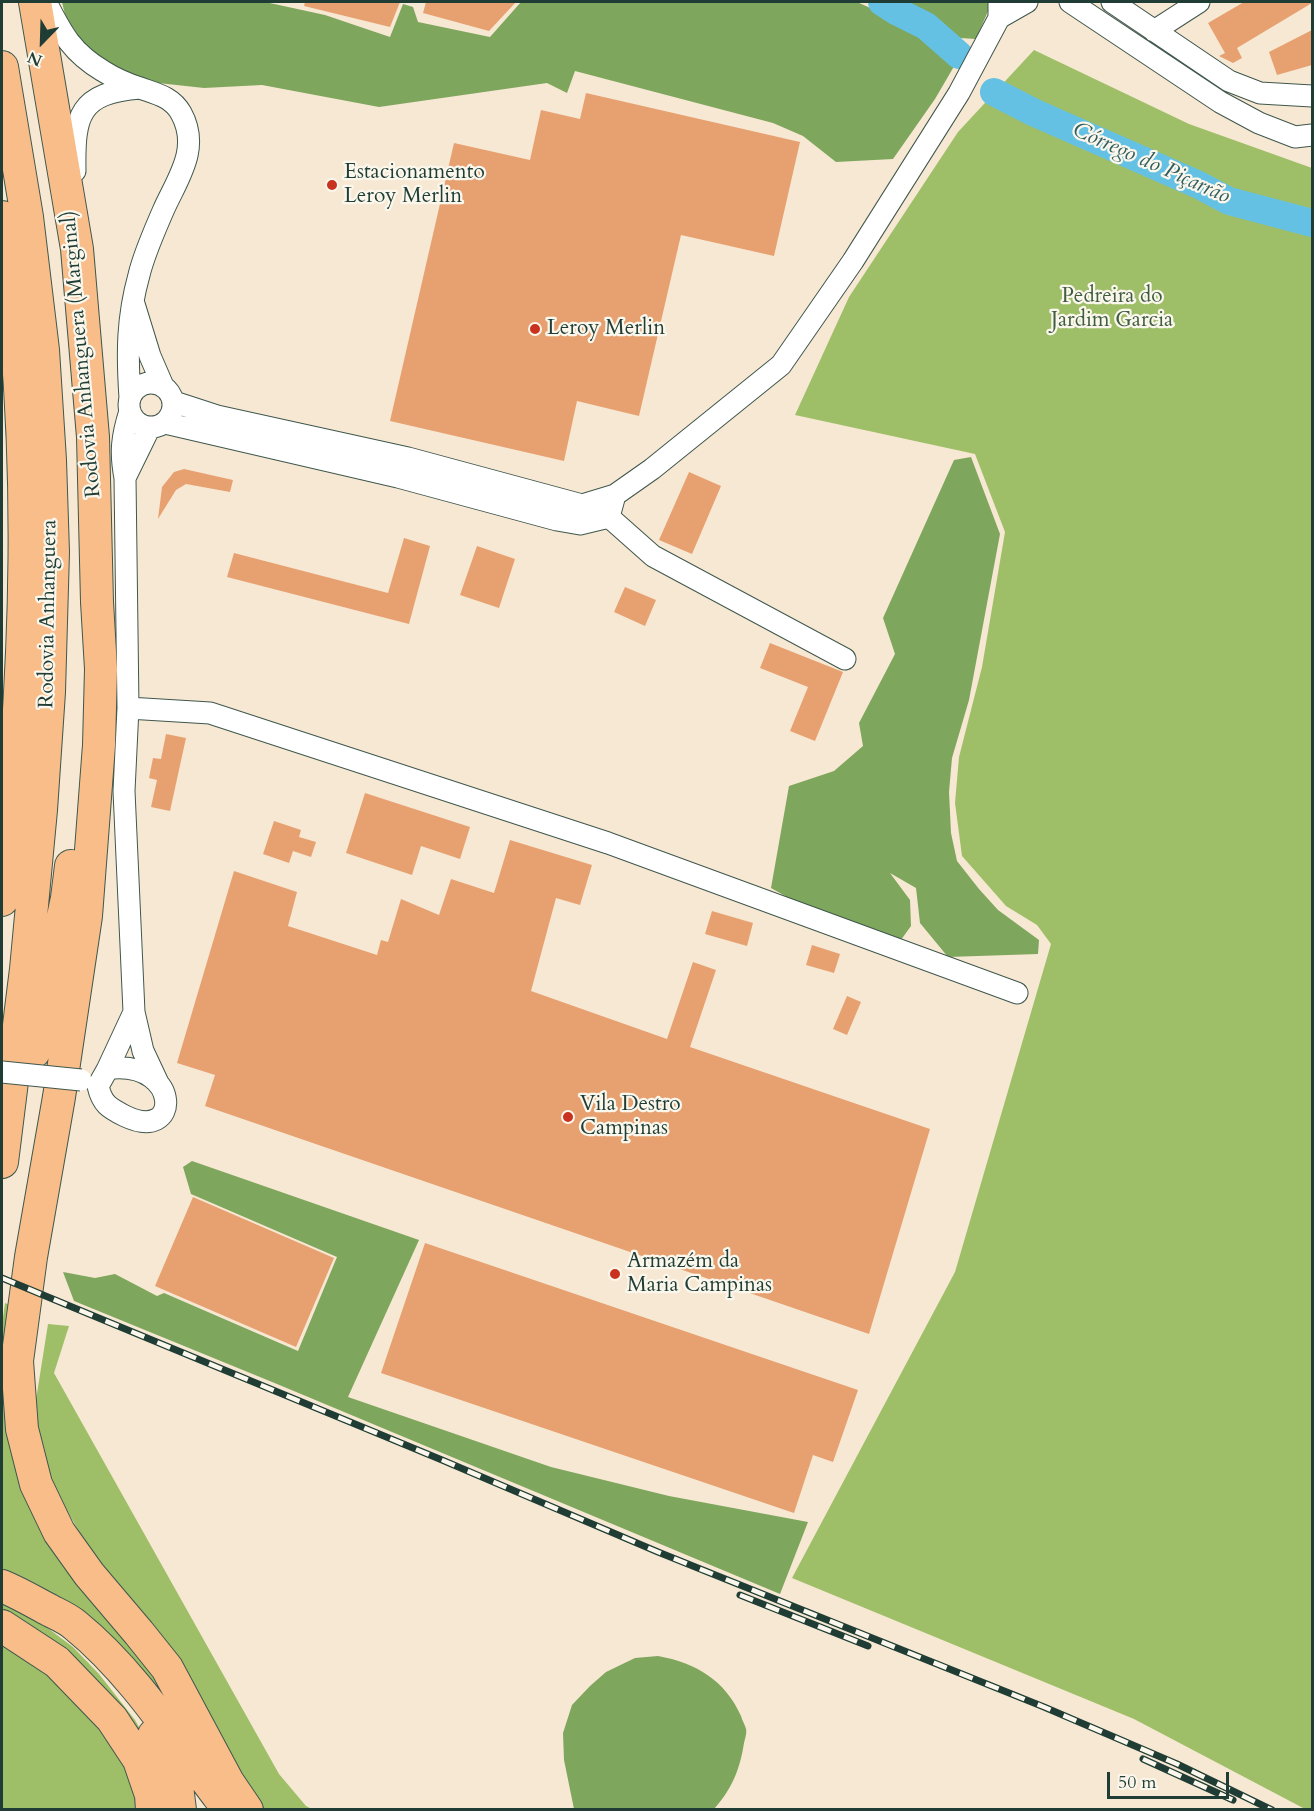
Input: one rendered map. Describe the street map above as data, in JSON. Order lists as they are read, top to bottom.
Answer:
{
  "streets": {
    "highway": ["Rodovia Anhanguera (Marginal)", "Rodovia Anhanguera"]
  },
  "water": ["Córrego do Piçarrão"],
  "parks": ["Pedreira do Jardim Garcia"],
  "places": [
    "Estacionamento Leroy Merlin",
    "Leroy Merlin",
    "Vila Destro Campinas",
    "Armazém da Maria Campinas"
  ],
  "scale_bar": "50 m",
  "north": "bottom left"
}
